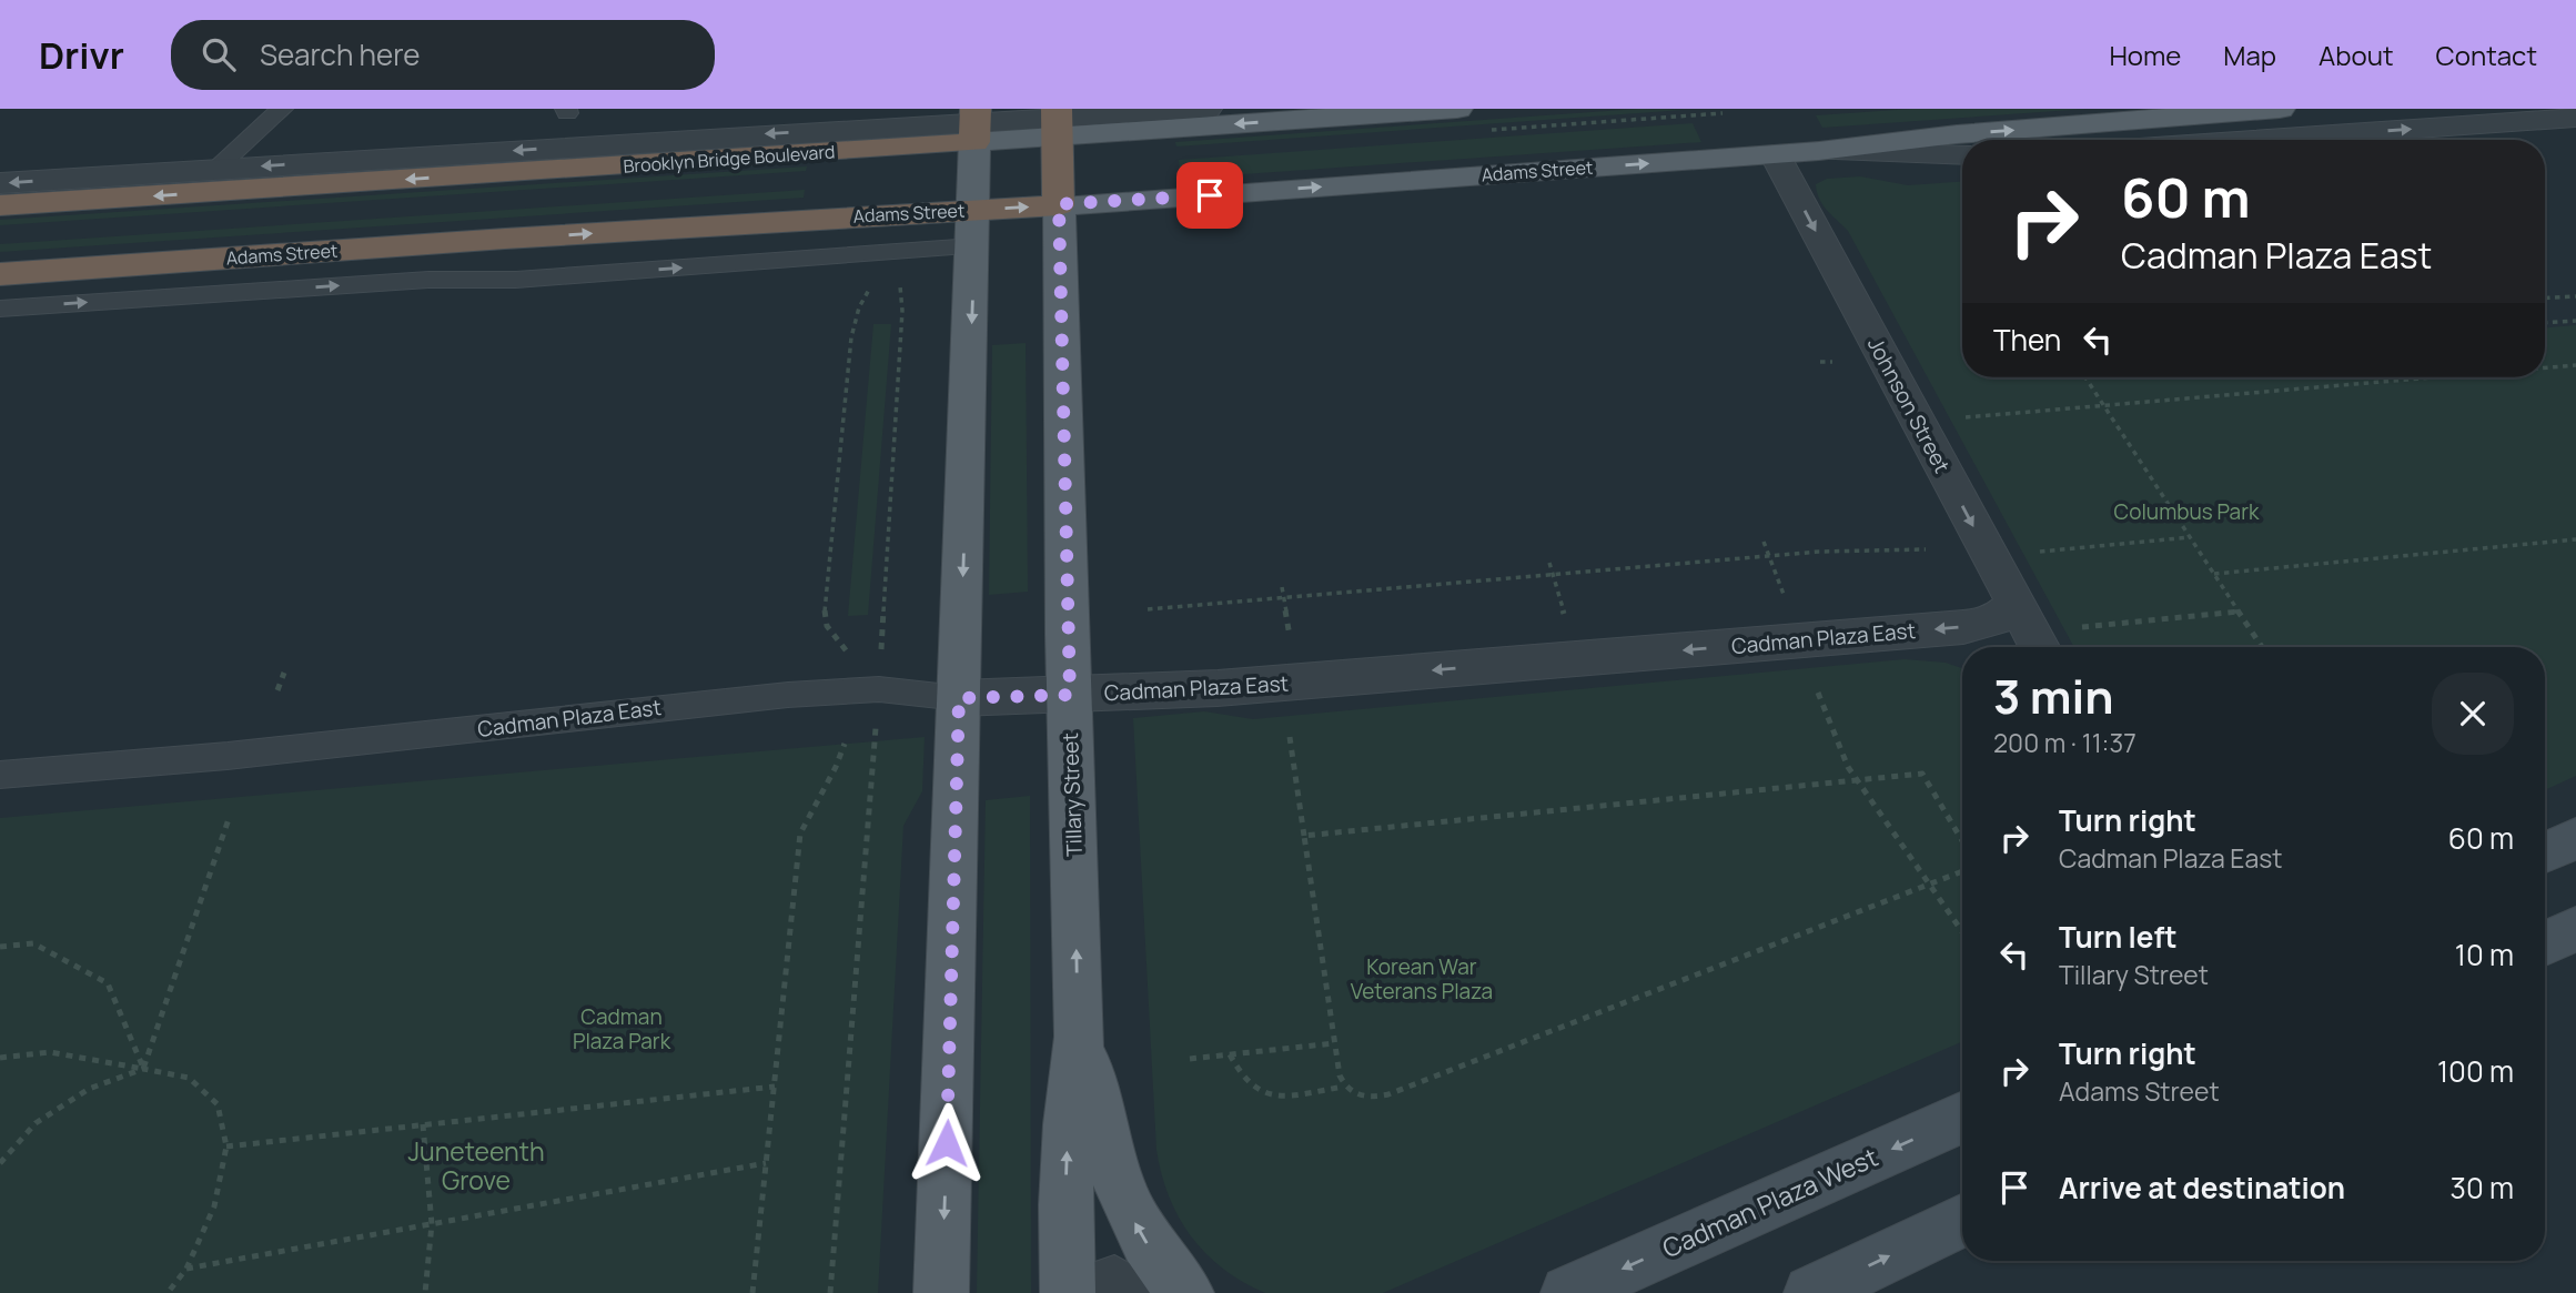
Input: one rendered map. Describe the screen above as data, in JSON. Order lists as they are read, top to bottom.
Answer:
{
  "streets": {
    "highway": ["Brooklyn Bridge Boulevard", "Adams Street", "Tillary Street"],
    "main road": ["Cadman Plaza West"],
    "street": ["Johnson Street", "Cadman Plaza East"]
  },
  "crossings": [
    ["Brooklyn Bridge Boulevard", "Tillary Street"],
    ["Adams Street", "Johnson Street"],
    ["Adams Street", "Tillary Street"],
    ["Johnson Street", "Cadman Plaza East"],
    ["Cadman Plaza East", "Tillary Street"]
  ],
  "one_way": [
    "Brooklyn Bridge Boulevard",
    "Adams Street",
    "Johnson Street",
    "Cadman Plaza East",
    "Tillary Street"
  ],
  "parks": [
    "Columbus Park",
    "Korean War Veterans Plaza",
    "Cadman Plaza Park",
    "Juneteenth Grove"
  ],
  "page": {
    "header": "Drivr",
    "search": "Search here",
    "nav": [
      "Home",
      "Map",
      "About",
      "Contact"
    ],
    "turn": ["60 m", "Cadman Plaza East"],
    "then": "Then",
    "heading": ["3 min", "200 m · 11:37"],
    "list": [
      {
        "name": "Turn right",
        "note": "Cadman Plaza East",
        "value": "60 m"
      },
      {
        "name": "Turn left",
        "note": "Tillary Street",
        "value": "10 m"
      },
      {
        "name": "Turn right",
        "note": "Adams Street",
        "value": "100 m"
      },
      {
        "name": "Arrive at destination",
        "value": "30 m"
      }
    ]
  }
}
